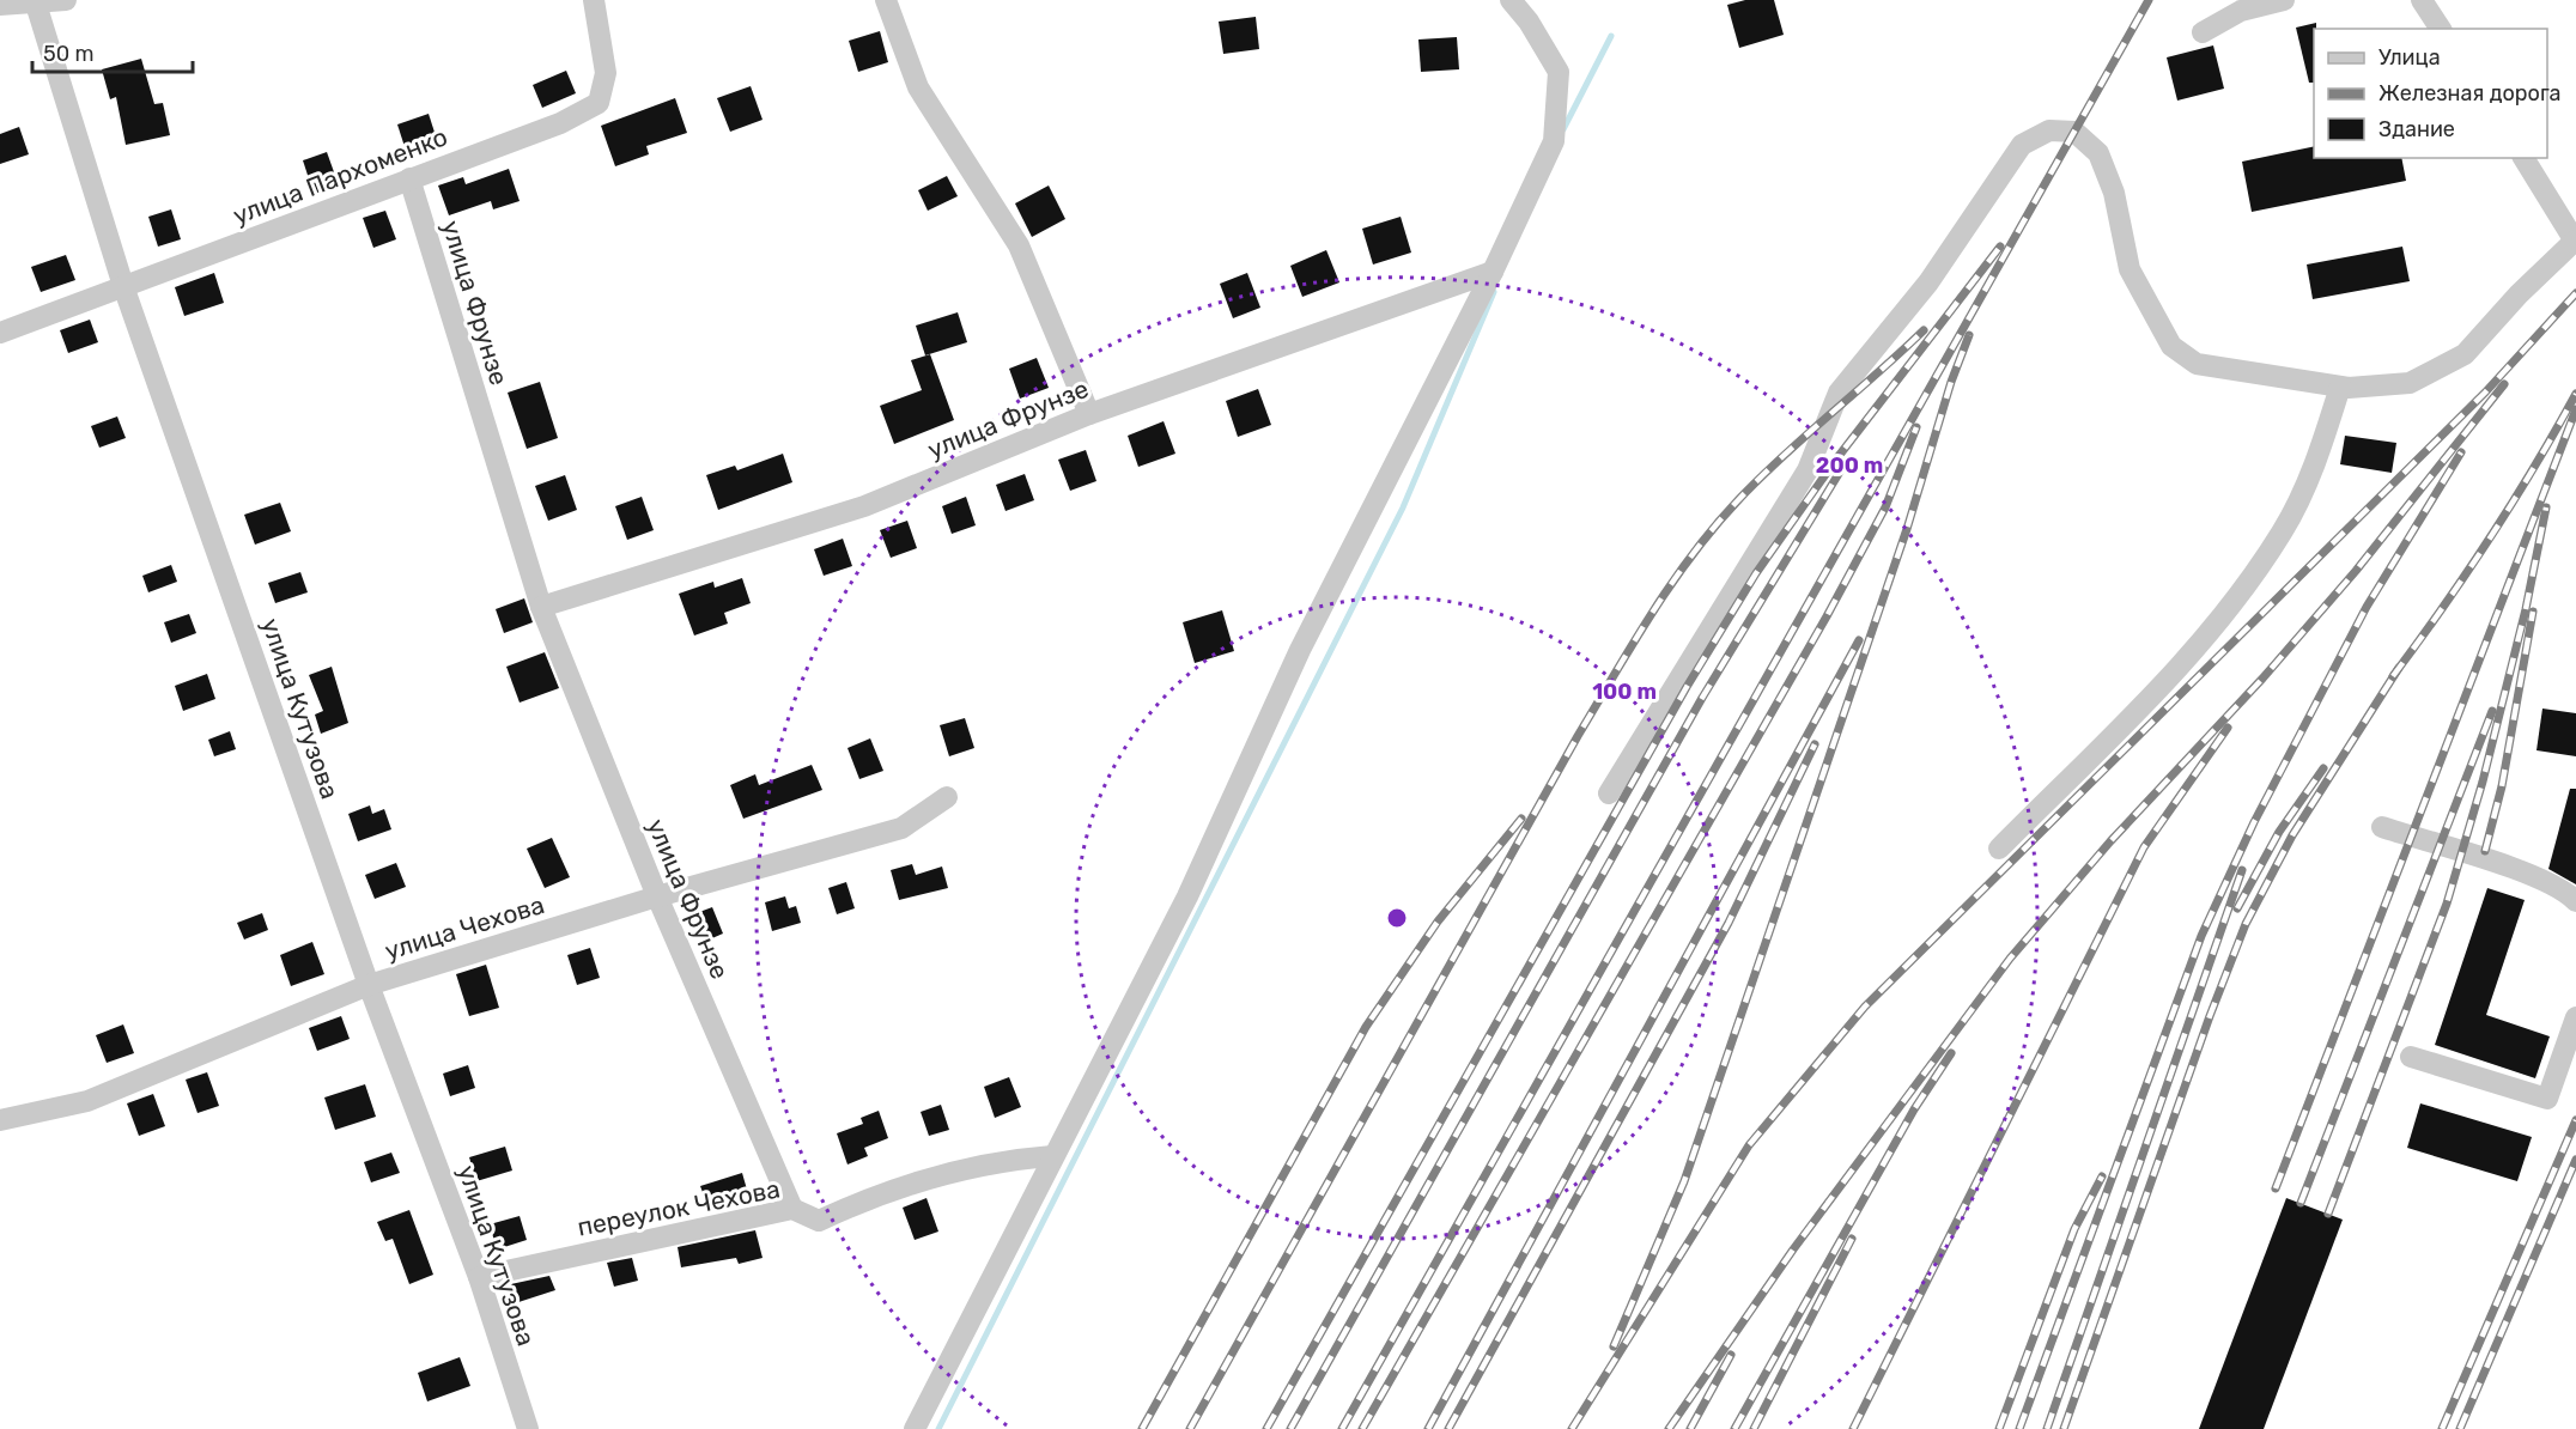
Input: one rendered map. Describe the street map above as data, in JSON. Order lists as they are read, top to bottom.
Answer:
{
  "streets": {
    "street": [
      "улица Пархоменко",
      "улица Фрунзе",
      "улица Кутузова",
      "улица Чехова",
      "переулок Чехова"
    ]
  },
  "crossings": [
    ["улица Пархоменко", "улица Фрунзе"],
    ["улица Пархоменко", "улица Кутузова"],
    ["улица Фрунзе", "улица Чехова"],
    ["улица Фрунзе", "переулок Чехова"],
    ["улица Кутузова", "улица Чехова"],
    ["улица Кутузова", "переулок Чехова"]
  ],
  "legend": ["Улица", "Железная дорога", "Здание"],
  "scale_bar": "50 m",
  "rings": ["200 m", "100 m"]
}
